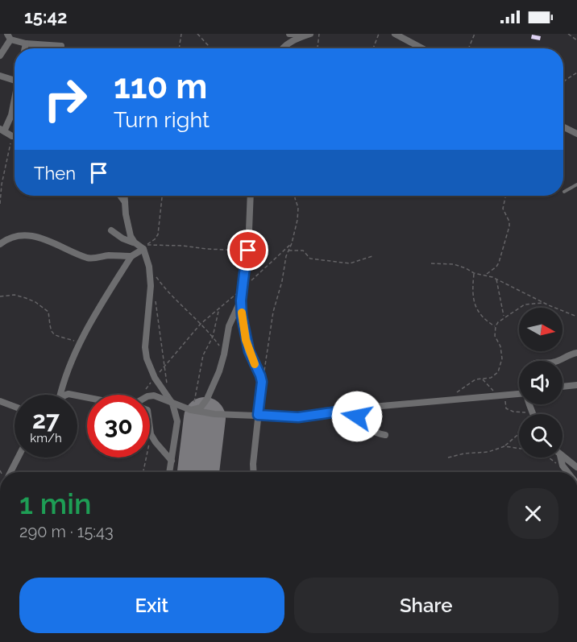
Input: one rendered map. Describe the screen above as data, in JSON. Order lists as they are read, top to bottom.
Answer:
{
  "north": "right",
  "page": {
    "status": "15:42",
    "turn": ["110 m", "Turn right"],
    "then": "Then",
    "speed": "27 km/h",
    "limit": "30",
    "heading": ["1 min", "290 m · 15:43"],
    "buttons": ["Exit", "Share"]
  }
}
